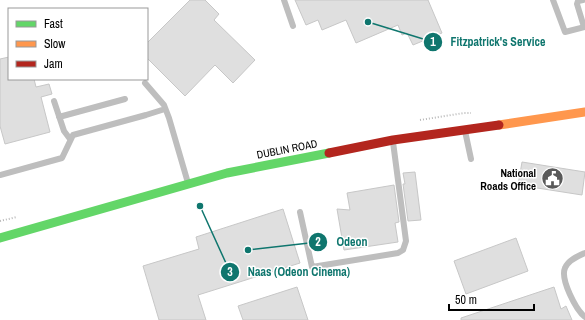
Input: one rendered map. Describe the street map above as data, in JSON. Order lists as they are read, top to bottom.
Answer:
{
  "streets": {
    "main road": ["DUBLIN ROAD"]
  },
  "places": {
    "other": ["Fitzpatrick's Service", "Naas (Odeon Cinema)", "Odeon"],
    "public building": ["National Roads Office"]
  },
  "legend": ["Fast", "Slow", "Jam"],
  "scale_bar": "50 m"
}
